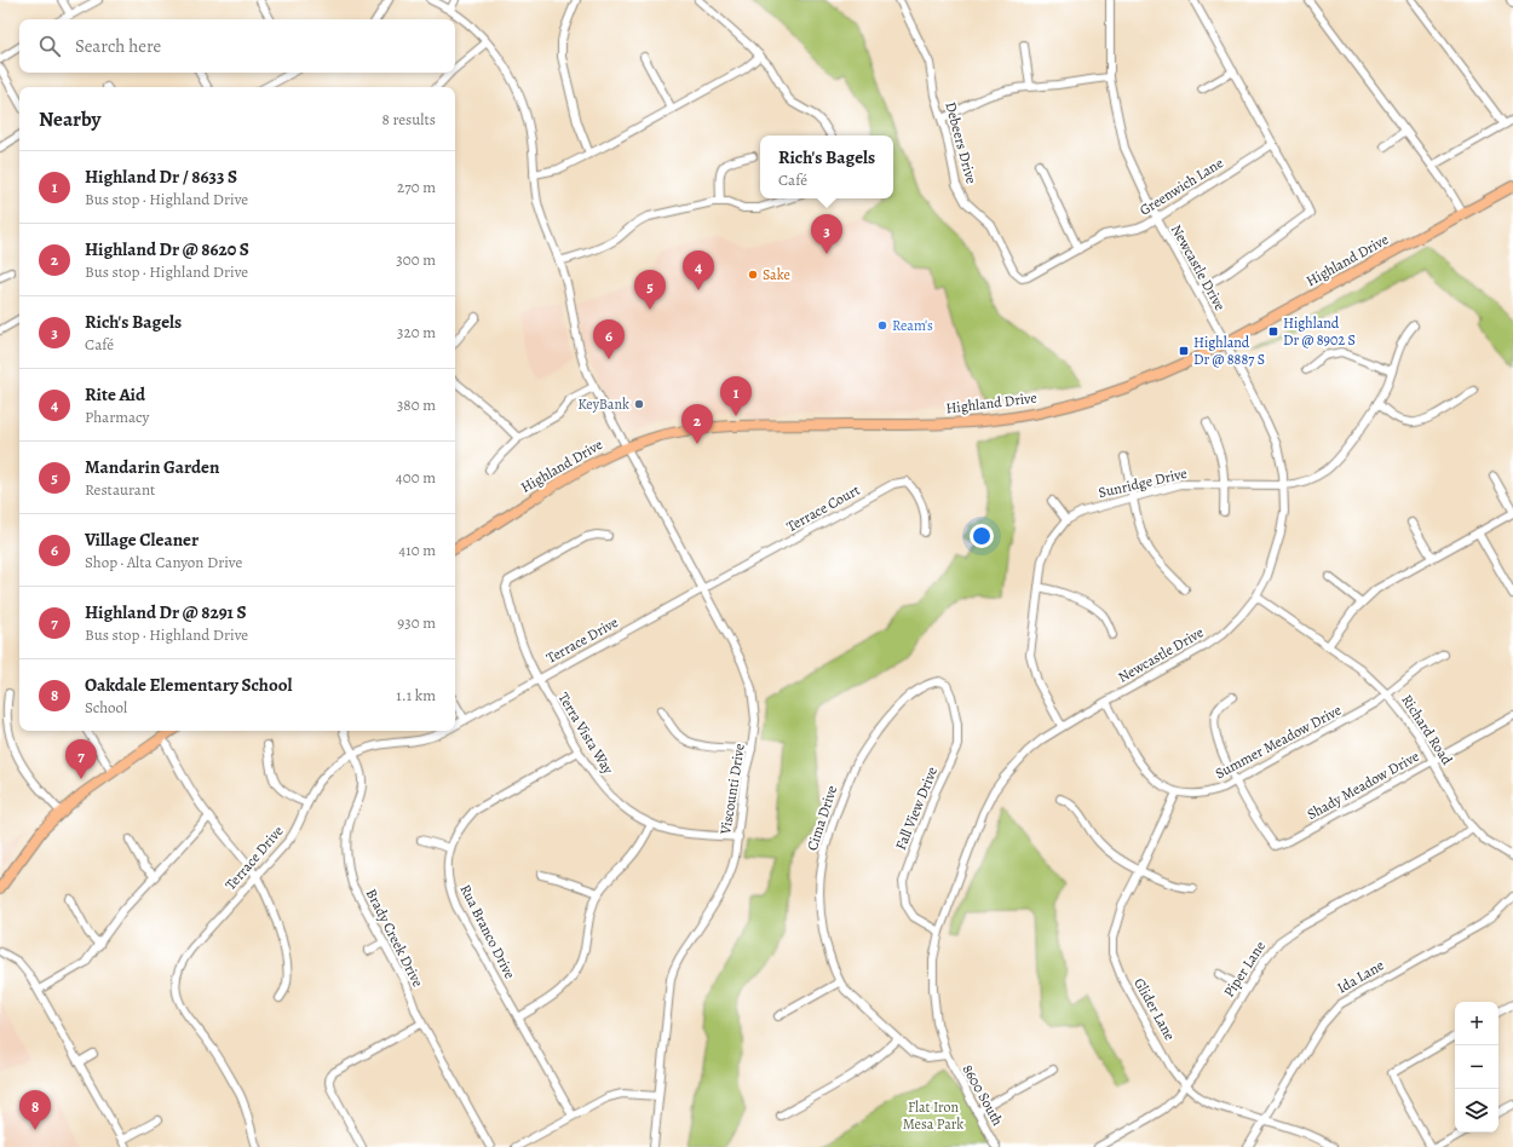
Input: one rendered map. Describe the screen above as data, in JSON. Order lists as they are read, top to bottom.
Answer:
{
  "streets": {
    "main road": ["Highland Drive"],
    "street": [
      "Debeers Drive",
      "Greenwich Lane",
      "Newcastle Drive",
      "Sunridge Drive",
      "Terrace Court",
      "Terrace Drive",
      "Richard Road",
      "Terra Vista Way",
      "Summer Meadow Drive",
      "Shady Meadow Drive",
      "Viscounti Drive",
      "Fall View Drive",
      "Cima Drive",
      "Rua Branco Drive",
      "Brady Creek Drive",
      "Piper Lane",
      "Ida Lane",
      "Glider Lane",
      "8600 South"
    ]
  },
  "crossings": [
    ["Debeers Drive", "Greenwich Lane"],
    ["Greenwich Lane", "Newcastle Drive"],
    ["Highland Drive", "Newcastle Drive"],
    ["Highland Drive", "Viscounti Drive"],
    ["Newcastle Drive", "Sunridge Drive"],
    ["Newcastle Drive", "Richard Road"],
    ["Newcastle Drive", "Summer Meadow Drive"],
    ["Newcastle Drive", "Fall View Drive"],
    ["Newcastle Drive", "Cima Drive"],
    ["Newcastle Drive", "8600 South"],
    ["Terrace Court", "Terrace Drive"],
    ["Terrace Court", "Viscounti Drive"],
    ["Terrace Drive", "Terra Vista Way"],
    ["Terrace Drive", "Viscounti Drive"],
    ["Terrace Drive", "Brady Creek Drive"],
    ["Richard Road", "Summer Meadow Drive"],
    ["Richard Road", "Shady Meadow Drive"],
    ["Richard Road", "Piper Lane"],
    ["Terra Vista Way", "Viscounti Drive"],
    ["Terra Vista Way", "Rua Branco Drive"],
    ["Summer Meadow Drive", "Shady Meadow Drive"],
    ["Summer Meadow Drive", "Glider Lane"],
    ["Fall View Drive", "Cima Drive"],
    ["Cima Drive", "8600 South"],
    ["Piper Lane", "Glider Lane"],
    ["Ida Lane", "Glider Lane"]
  ],
  "parks": ["Flat Iron Mesa Park"],
  "places": {
    "other": ["Sake", "Ream's", "KeyBank"],
    "transit": ["Highland Dr @ 8902 S", "Highland Dr @ 8887 S"]
  },
  "page": {
    "search": "Search here",
    "heading": ["Nearby", "8 results"],
    "popup": ["Rich's Bagels", "Café"],
    "list": [
      {
        "mark": "1",
        "name": "Highland Dr / 8633 S",
        "note": "Bus stop · Highland Drive",
        "value": "270 m"
      },
      {
        "mark": "2",
        "name": "Highland Dr @ 8620 S",
        "note": "Bus stop · Highland Drive",
        "value": "300 m"
      },
      {
        "mark": "3",
        "name": "Rich's Bagels",
        "note": "Café",
        "value": "320 m"
      },
      {
        "mark": "4",
        "name": "Rite Aid",
        "note": "Pharmacy",
        "value": "380 m"
      },
      {
        "mark": "5",
        "name": "Mandarin Garden",
        "note": "Restaurant",
        "value": "400 m"
      },
      {
        "mark": "6",
        "name": "Village Cleaner",
        "note": "Shop · Alta Canyon Drive",
        "value": "410 m"
      },
      {
        "mark": "7",
        "name": "Highland Dr @ 8291 S",
        "note": "Bus stop · Highland Drive",
        "value": "930 m"
      },
      {
        "mark": "8",
        "name": "Oakdale Elementary School",
        "note": "School",
        "value": "1.1 km"
      }
    ],
    "pins": [
      "3",
      "4",
      "5",
      "6",
      "1",
      "2",
      "7",
      "8"
    ],
    "map_buttons": ["+", "−"]
  }
}
